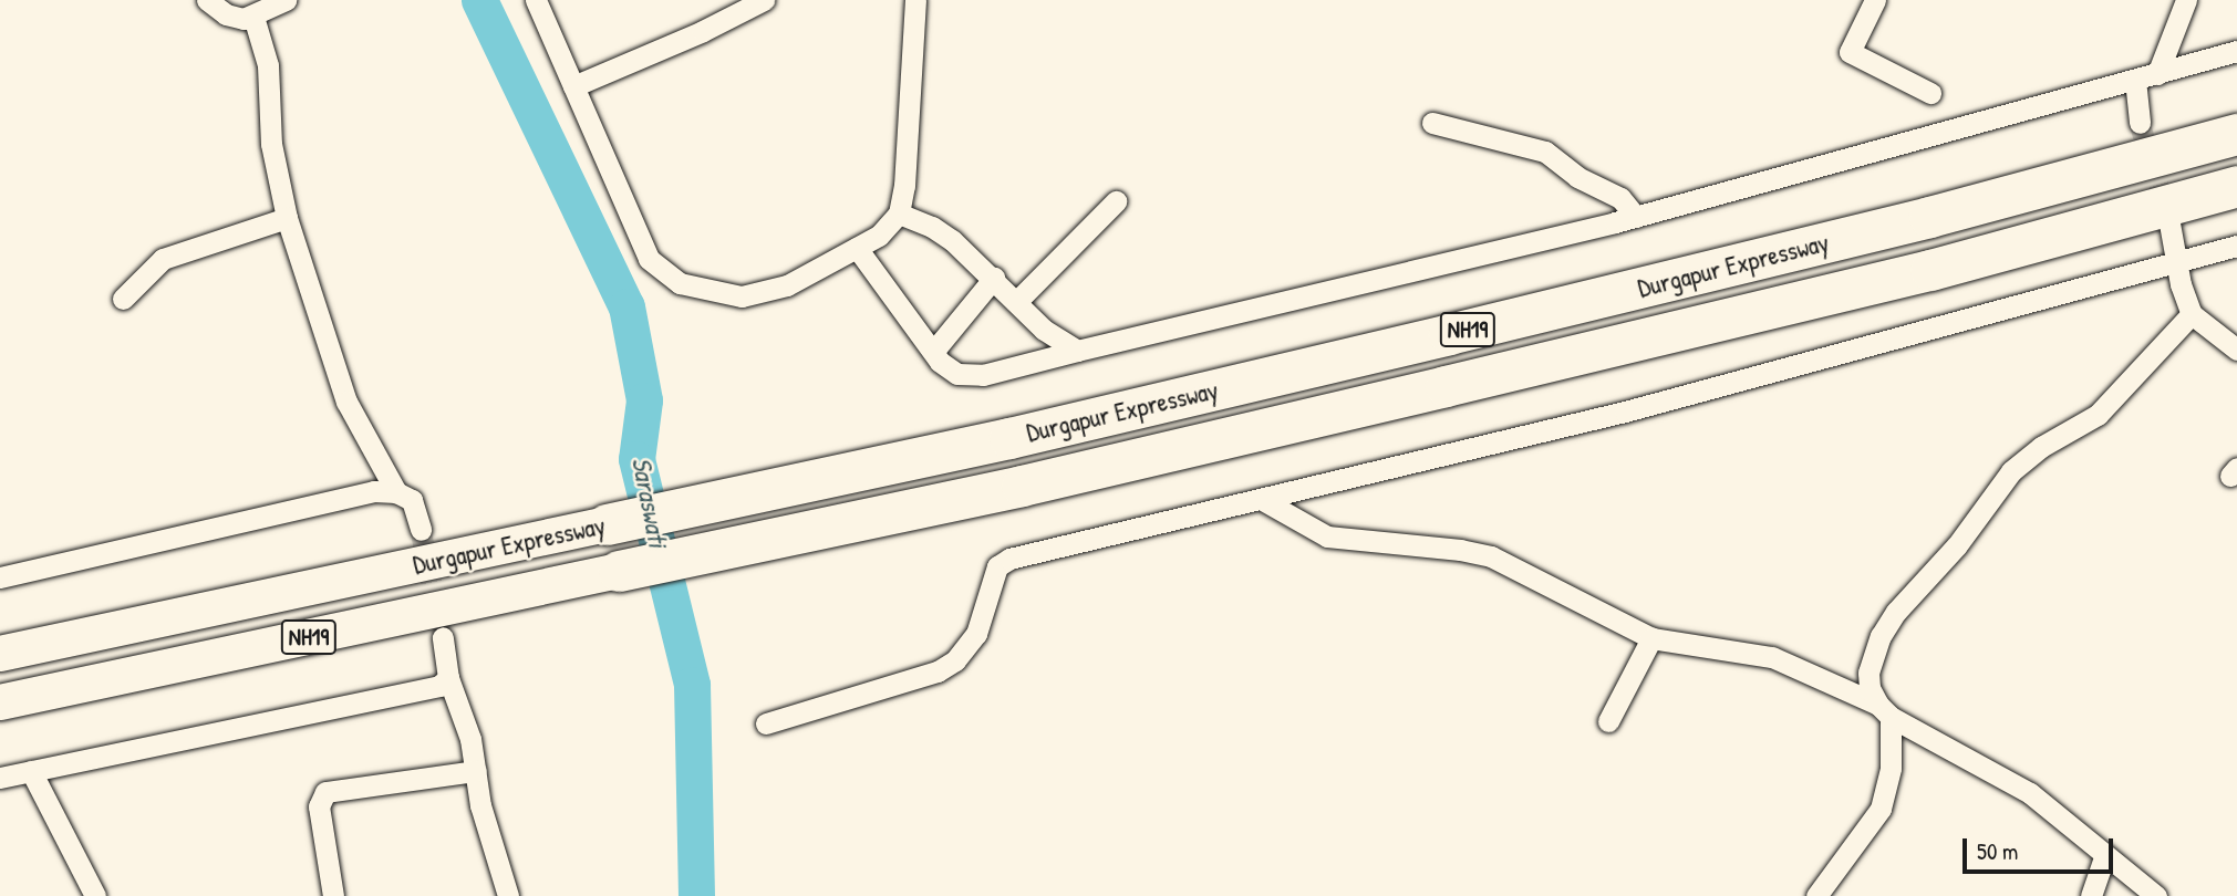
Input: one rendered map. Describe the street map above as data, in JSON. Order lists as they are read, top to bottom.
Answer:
{
  "streets": {
    "highway": ["Durgapur Expressway", "NH19"]
  },
  "water": ["Saraswati"],
  "scale_bar": "50 m"
}
